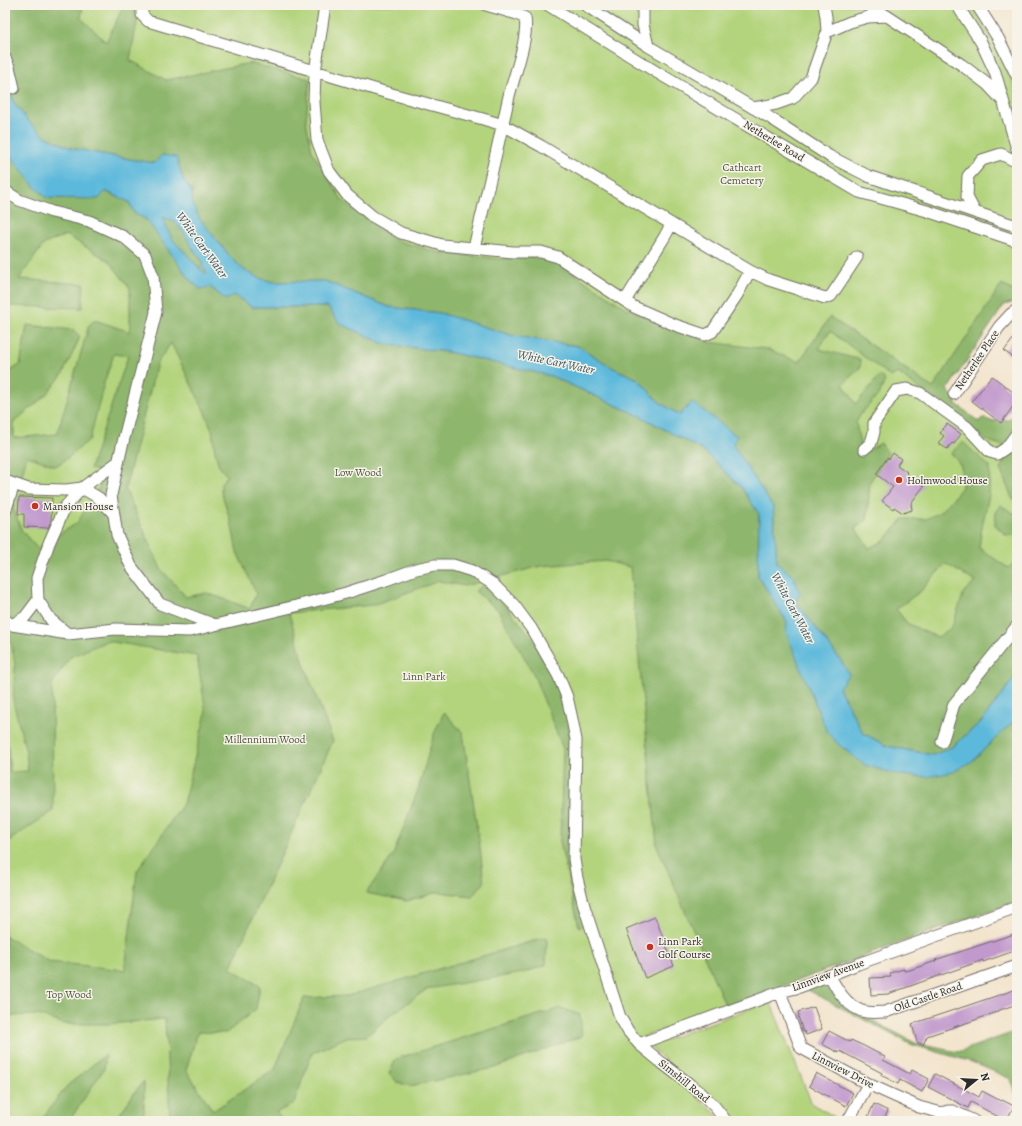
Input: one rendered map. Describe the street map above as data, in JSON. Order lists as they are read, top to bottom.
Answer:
{
  "streets": {
    "street": [
      "Netherlee Road",
      "Netherlee Place",
      "Linnview Avenue",
      "Old Castle Road",
      "Linnview Drive",
      "Simshill Road"
    ]
  },
  "crossings": [
    ["Linnview Avenue", "Old Castle Road"],
    ["Linnview Avenue", "Linnview Drive"],
    ["Linnview Avenue", "Simshill Road"]
  ],
  "water": ["White Cart Water"],
  "parks": [
    "Cathcart Cemetery",
    "Low Wood",
    "Linn Park",
    "Millennium Wood",
    "Top Wood"
  ],
  "places": ["Holmwood House", "Mansion House", "Linn Park Golf Course"],
  "north": "right"
}
